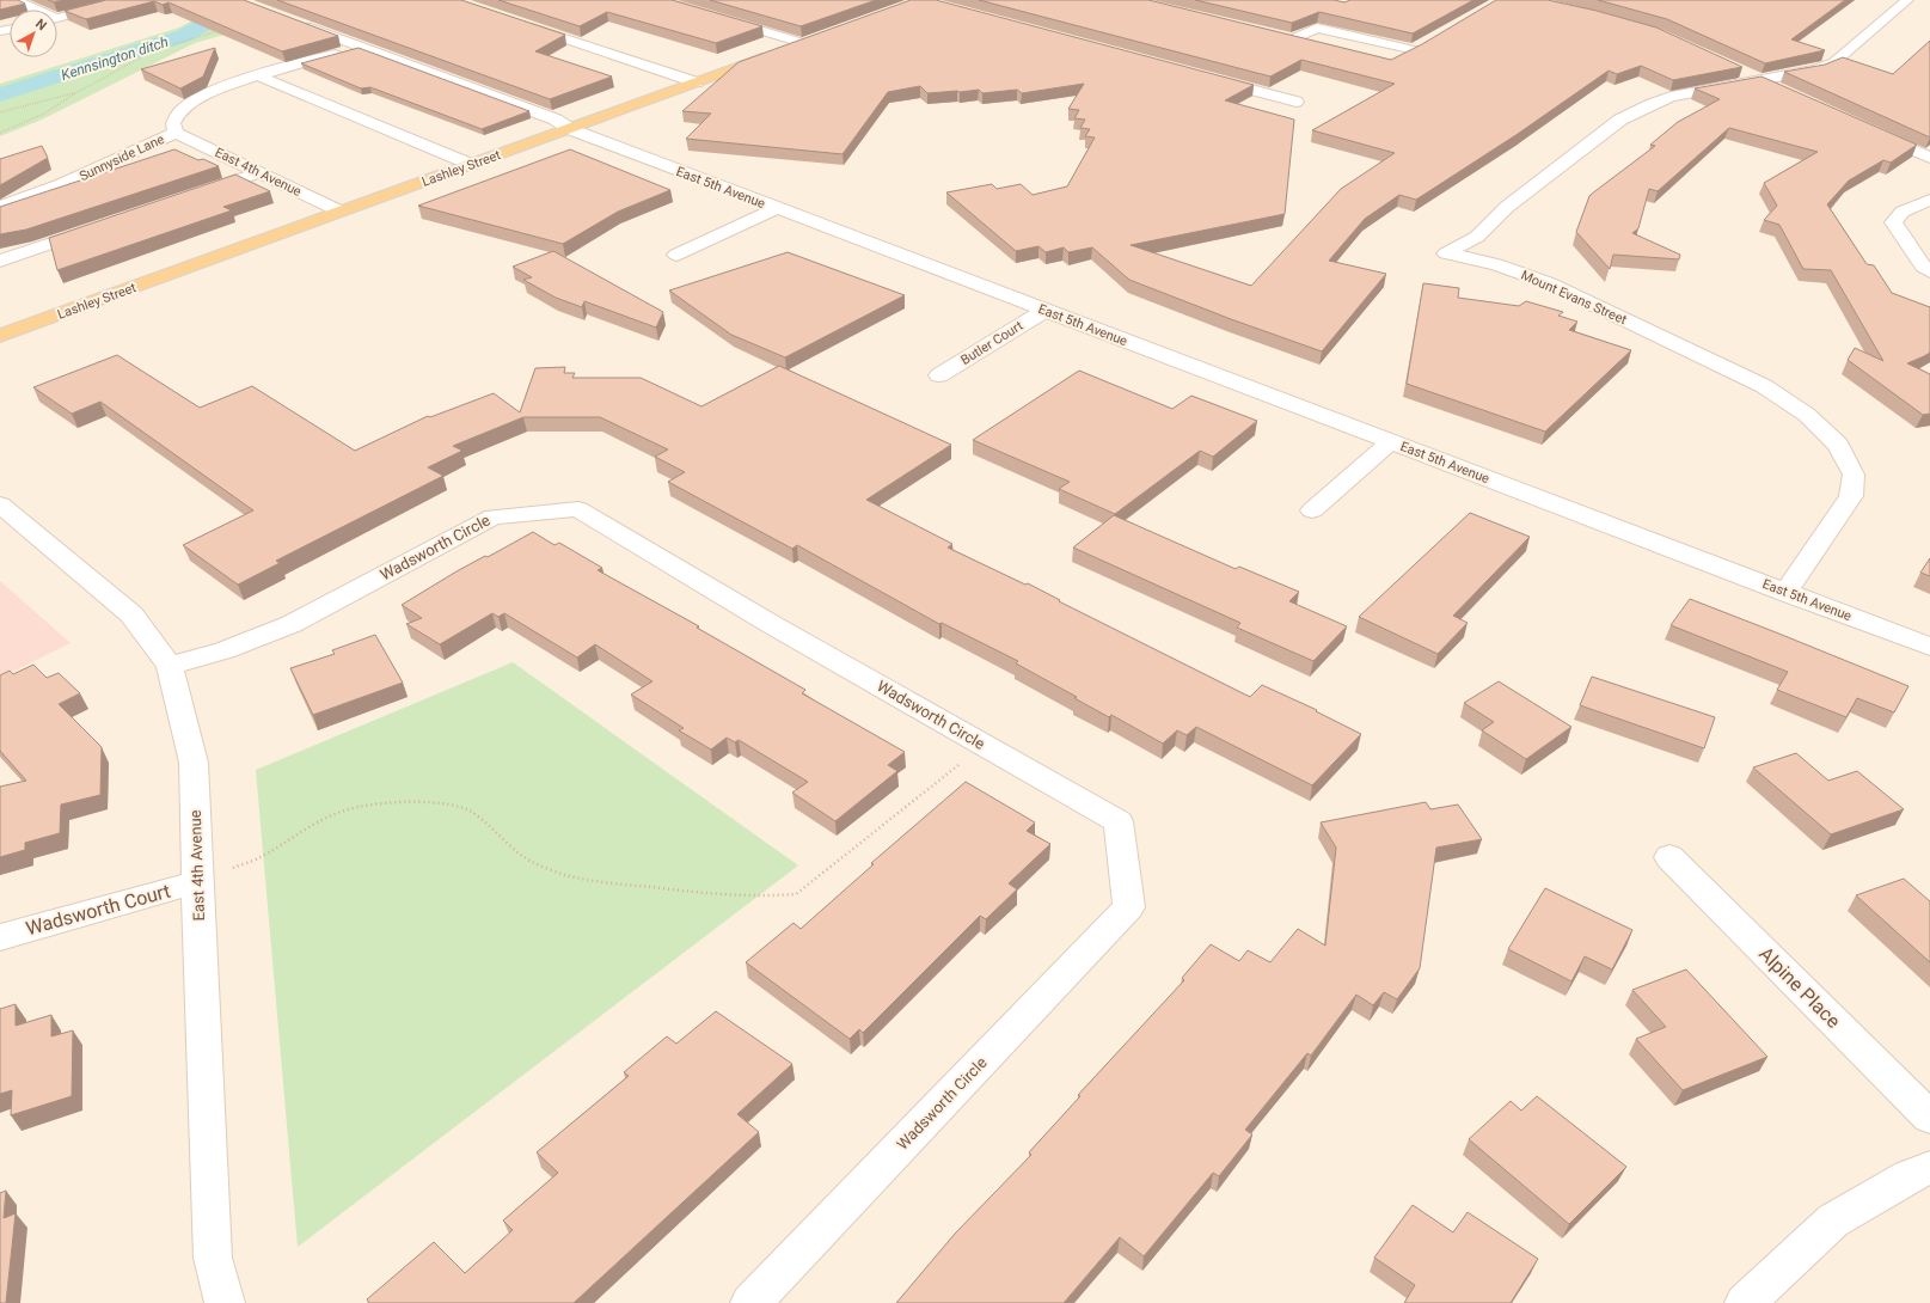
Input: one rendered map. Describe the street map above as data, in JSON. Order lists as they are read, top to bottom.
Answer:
{
  "streets": {
    "main road": ["Lashley Street"],
    "street": [
      "Sunnyside Lane",
      "East 4th Avenue",
      "East 5th Avenue",
      "Mount Evans Street",
      "Butler Court",
      "Wadsworth Circle",
      "Wadsworth Court",
      "Alpine Place"
    ]
  },
  "crossings": [
    ["Sunnyside Lane", "East 4th Avenue"],
    ["Sunnyside Lane", "East 5th Avenue"],
    ["Lashley Street", "East 4th Avenue"],
    ["Lashley Street", "East 5th Avenue"],
    ["East 4th Avenue", "Wadsworth Circle"],
    ["East 4th Avenue", "Wadsworth Court"],
    ["East 5th Avenue", "Mount Evans Street"],
    ["East 5th Avenue", "Butler Court"]
  ],
  "water": ["Kennsington ditch"],
  "north": "top right"
}
